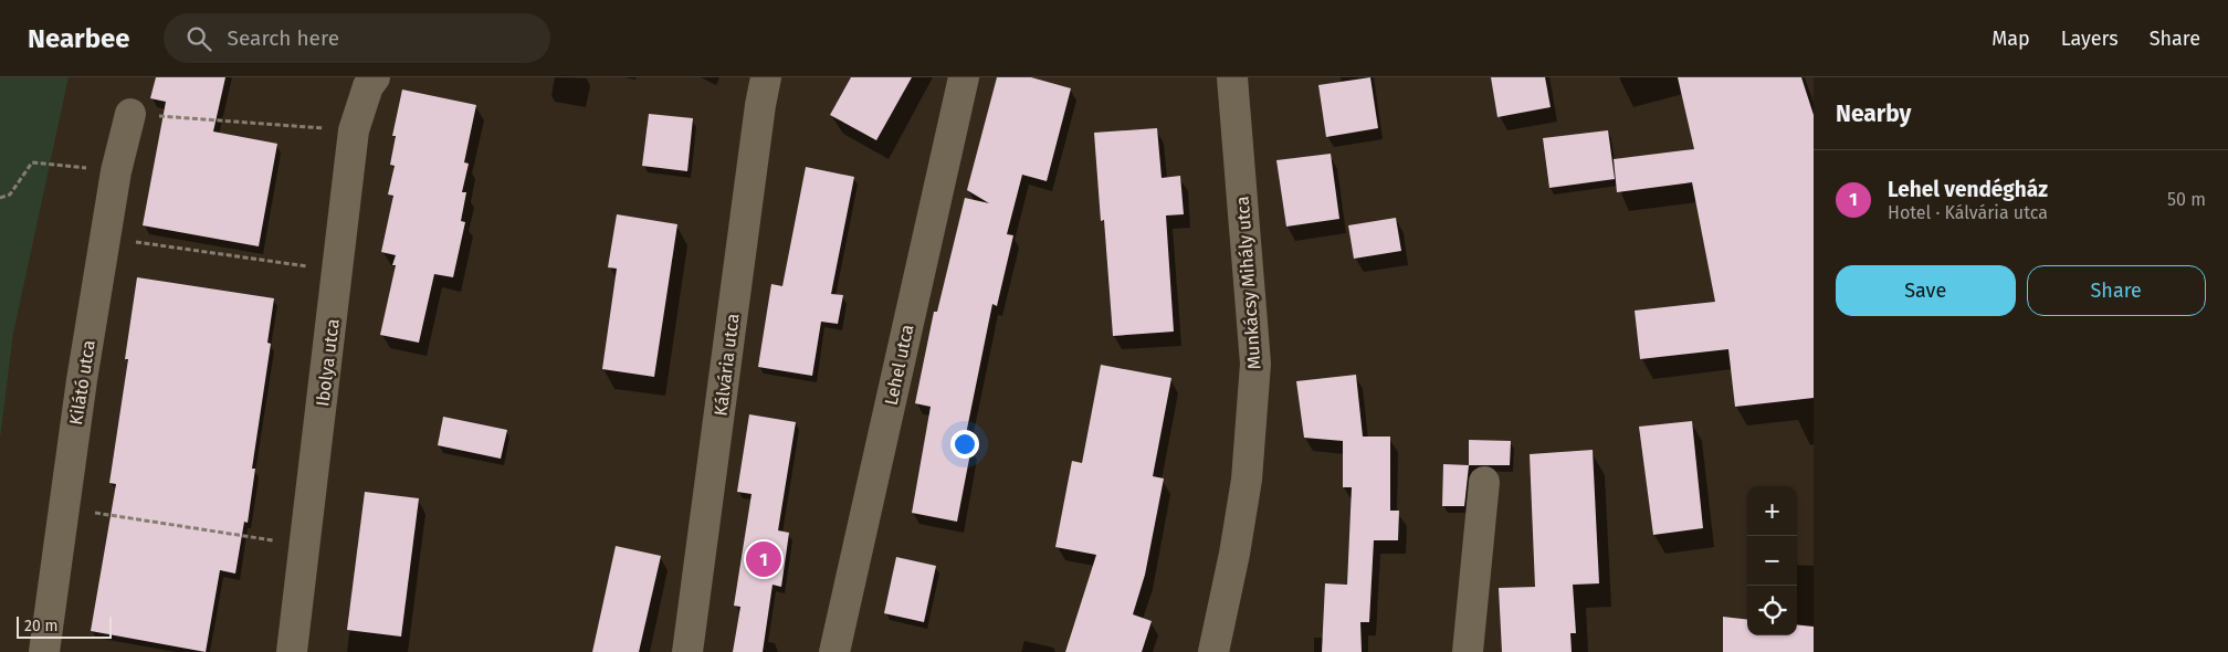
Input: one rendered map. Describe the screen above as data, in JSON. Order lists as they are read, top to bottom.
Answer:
{
  "streets": {
    "street": [
      "Munkácsy Mihály utca",
      "Ibolya utca",
      "Kálvária utca",
      "Lehel utca",
      "Kilátó utca"
    ]
  },
  "scale_bar": "20 m",
  "page": {
    "header": "Nearbee",
    "search": "Search here",
    "nav": ["Map", "Layers", "Share"],
    "heading": "Nearby",
    "list": [
      {
        "mark": "1",
        "name": "Lehel vendégház",
        "note": "Hotel · Kálvária utca",
        "value": "50 m"
      }
    ],
    "buttons": ["Save", "Share"],
    "map_buttons": ["+", "−"],
    "pins": "1",
    "scale": "20 m"
  }
}
